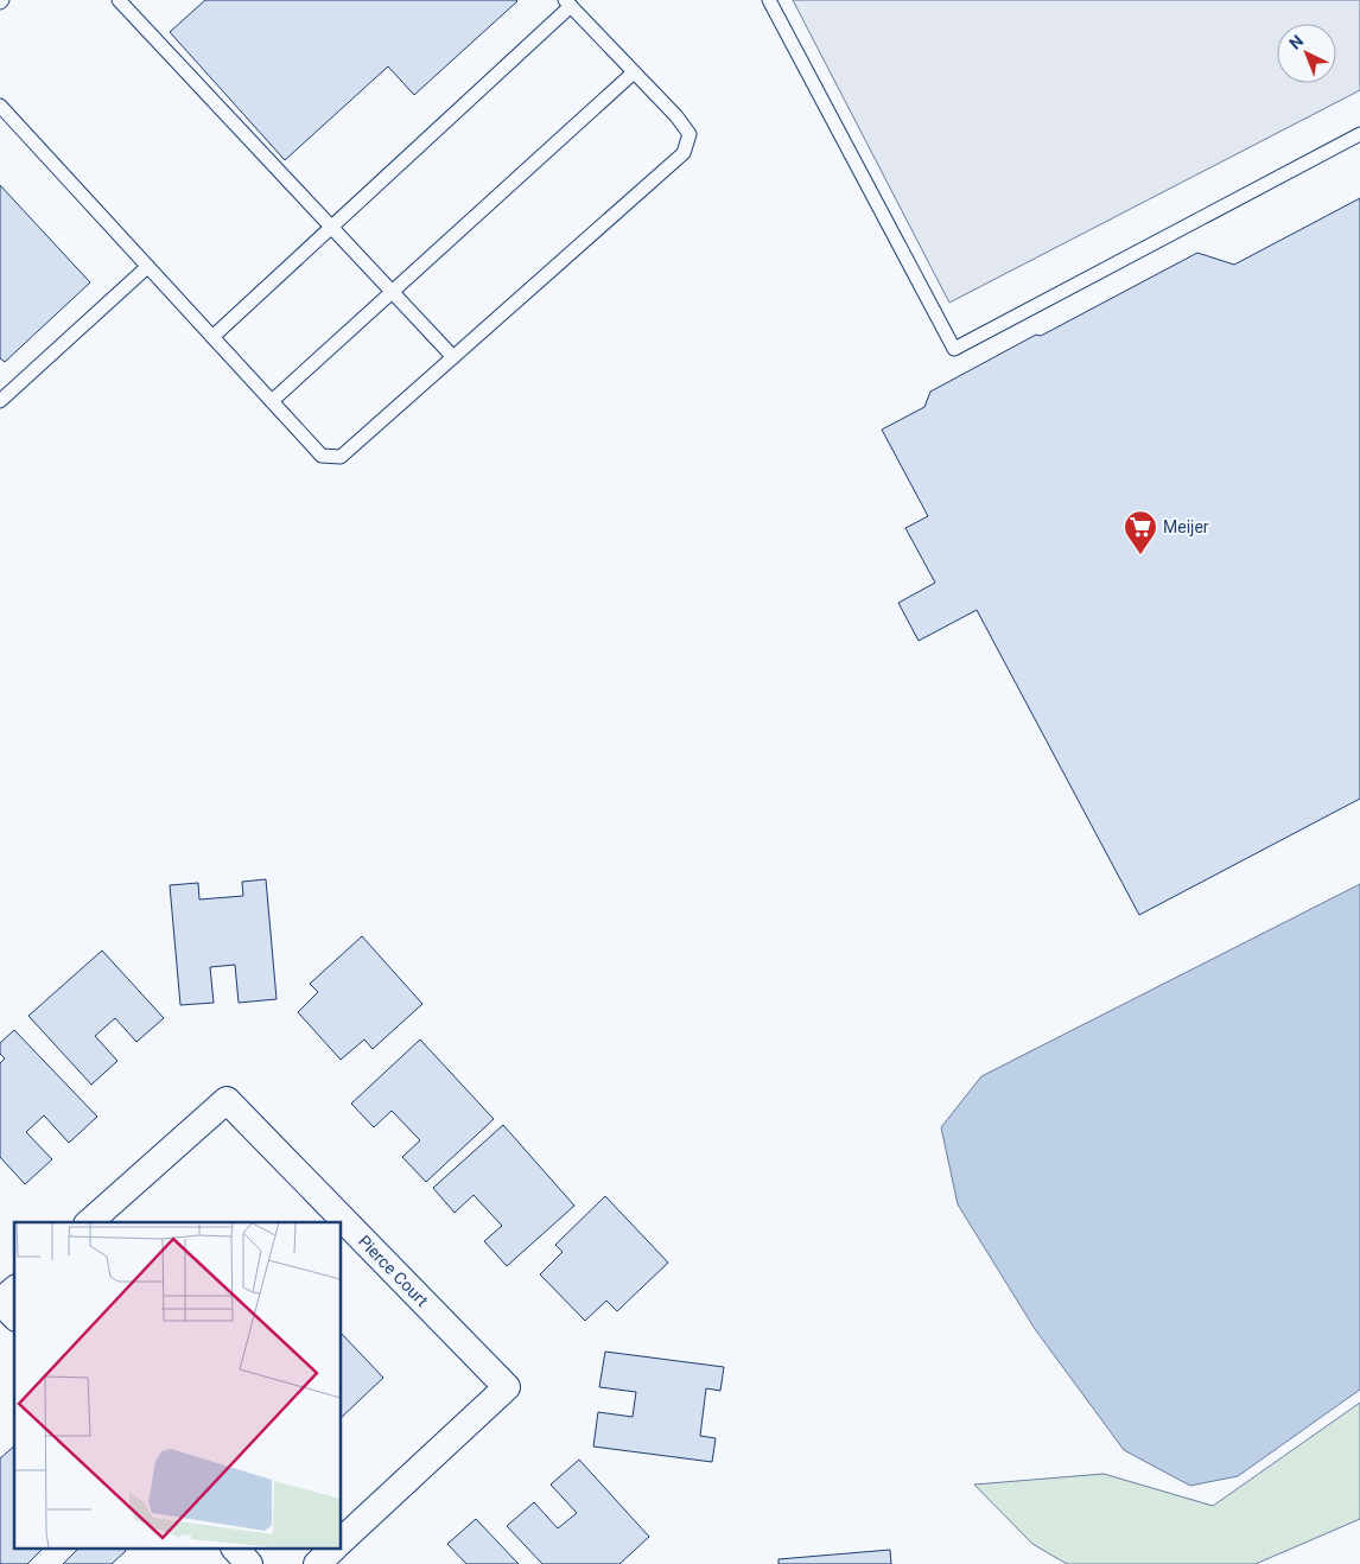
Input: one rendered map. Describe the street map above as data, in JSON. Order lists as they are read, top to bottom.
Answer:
{
  "streets": {
    "street": ["Pierce Court"]
  },
  "places": {
    "supermarket": ["Meijer"]
  },
  "north": "top left"
}
